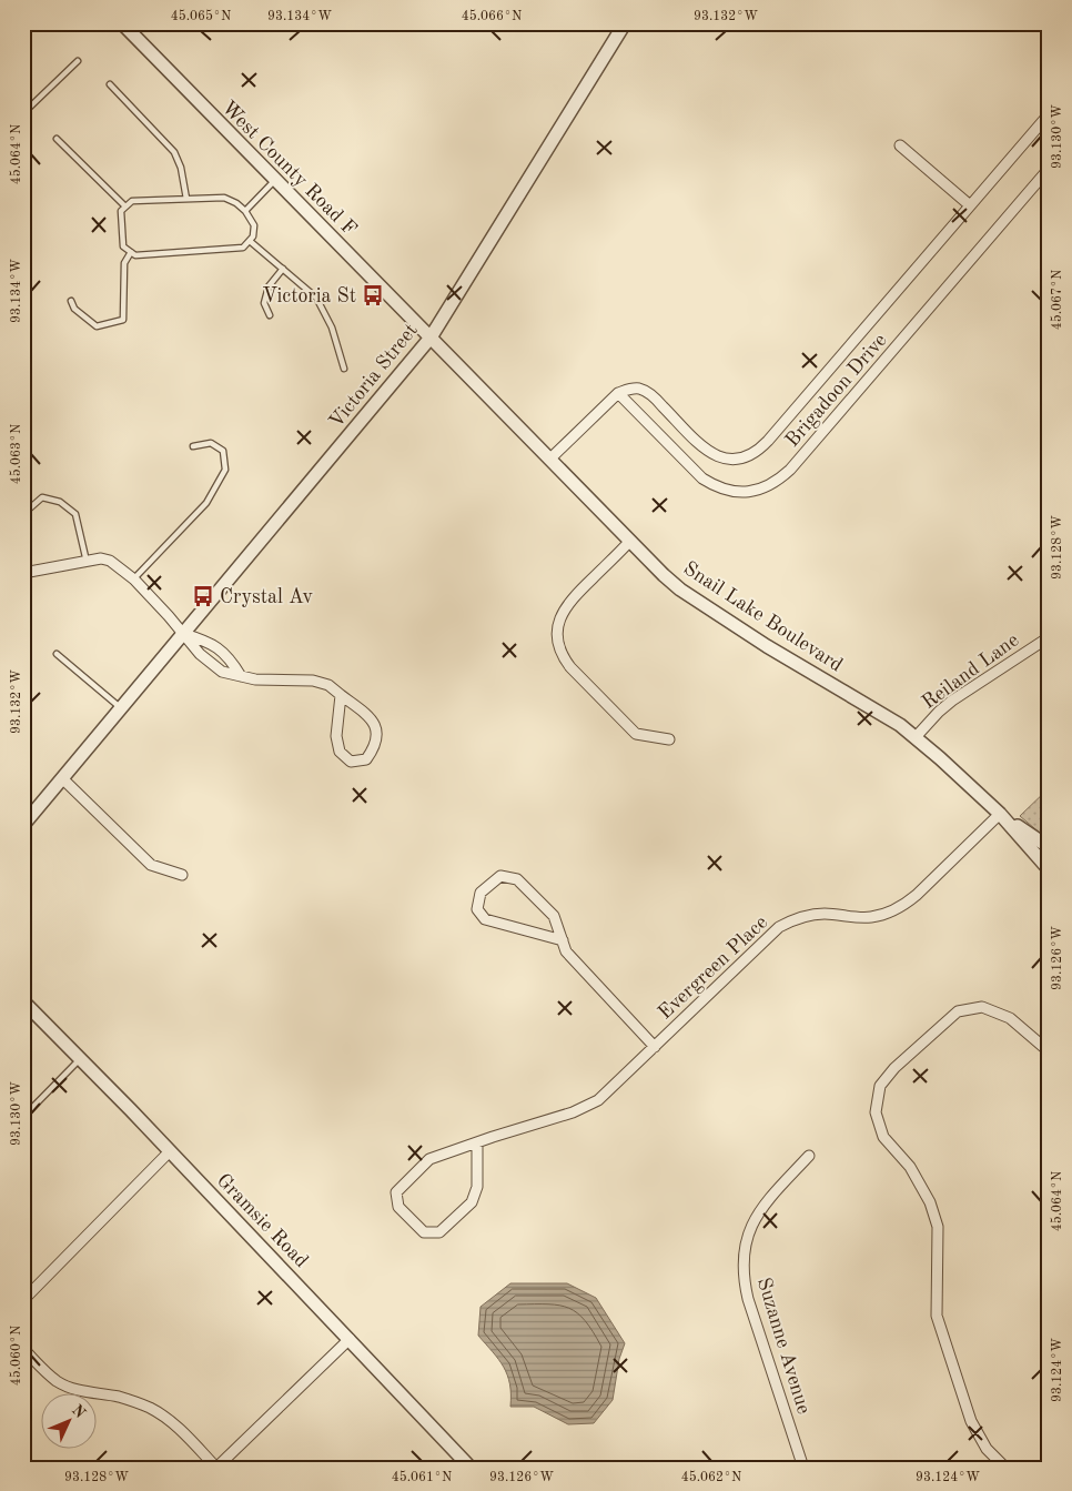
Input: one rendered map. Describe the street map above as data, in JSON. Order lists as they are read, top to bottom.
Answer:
{
  "streets": {
    "street": [
      "West County Road F",
      "Victoria Street",
      "Brigadoon Drive",
      "Snail Lake Boulevard",
      "Reiland Lane",
      "Evergreen Place",
      "Gramsie Road",
      "Suzanne Avenue"
    ]
  },
  "crossings": [
    ["West County Road F", "Victoria Street"],
    ["West County Road F", "Snail Lake Boulevard"],
    ["Victoria Street", "Snail Lake Boulevard"],
    ["Snail Lake Boulevard", "Reiland Lane"],
    ["Snail Lake Boulevard", "Evergreen Place"]
  ],
  "places": {
    "bus stop": ["Victoria St", "Crystal Av"]
  },
  "north": "top right",
  "coordinates": [
    "45.065°N",
    "93.134°W",
    "45.066°N",
    "93.132°W",
    "93.130°W",
    "45.064°N",
    "45.067°N",
    "45.063°N",
    "93.128°W",
    "93.126°W",
    "45.060°N",
    "93.124°W",
    "45.061°N",
    "45.062°N"
  ]
}
